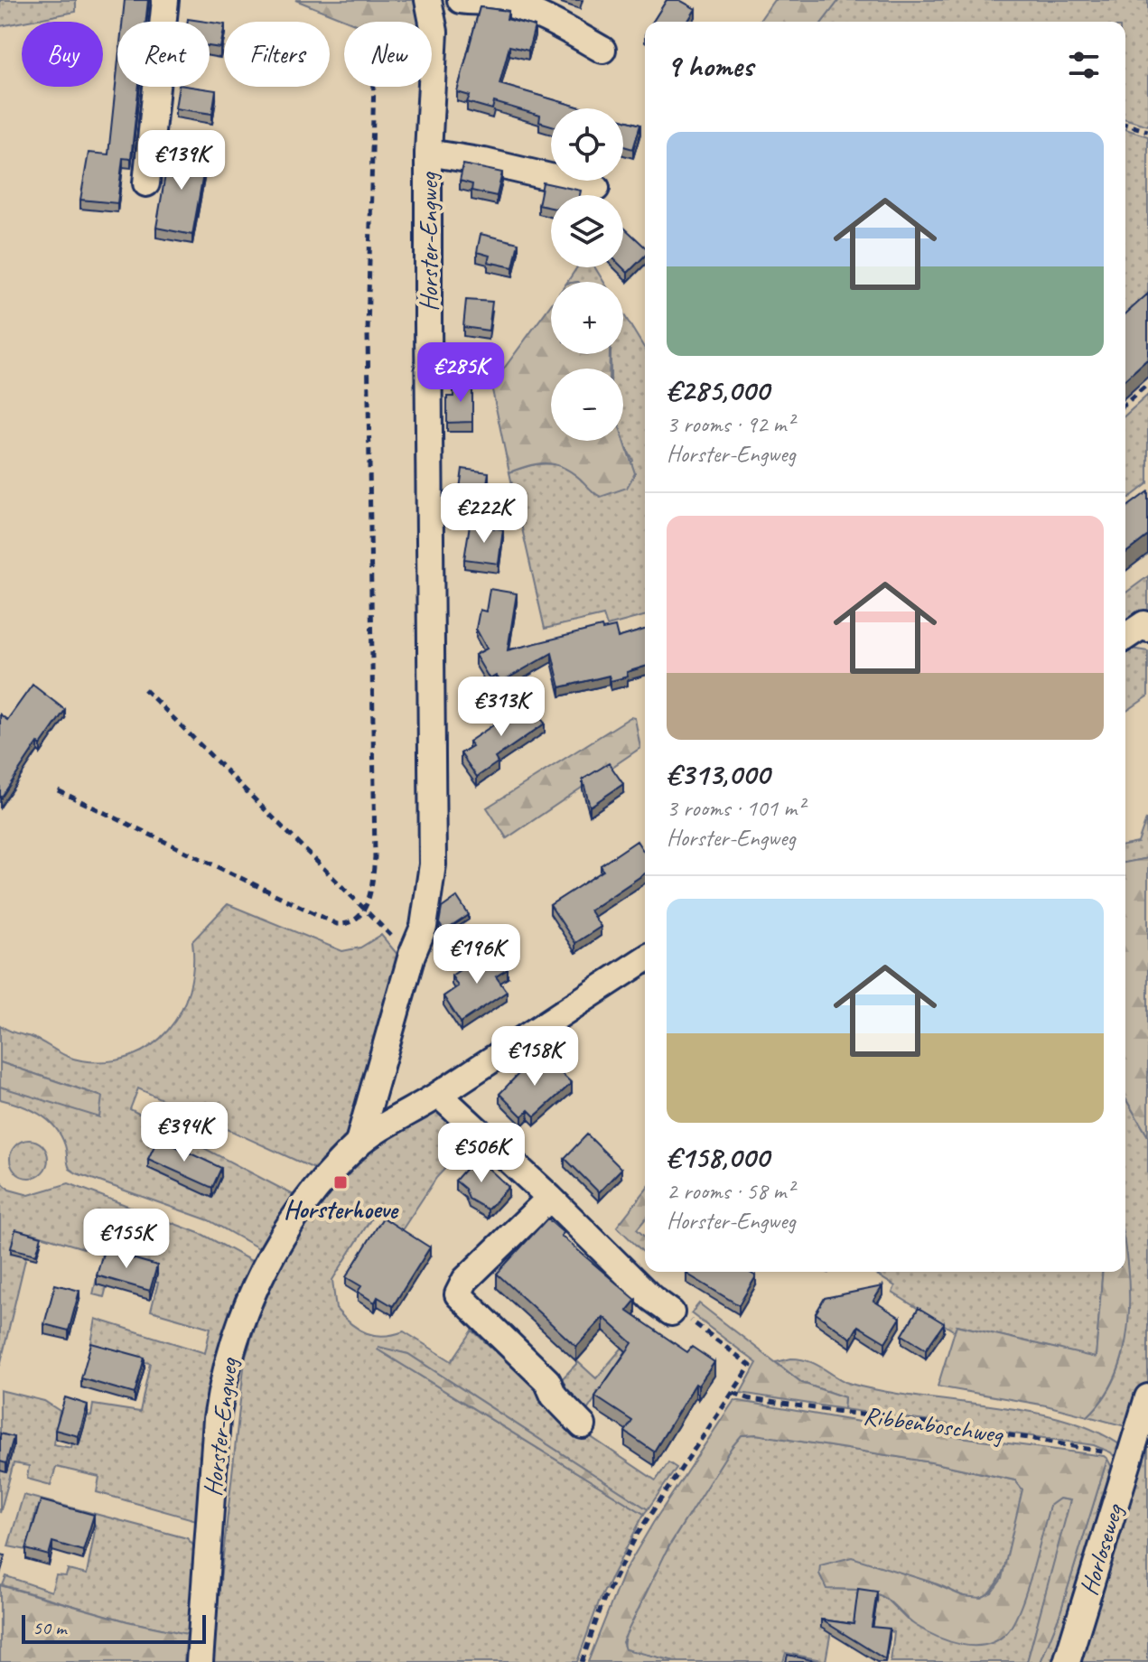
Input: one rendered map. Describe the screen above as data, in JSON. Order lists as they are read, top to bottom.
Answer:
{
  "streets": {
    "street": ["Horster-Engweg", "Horloseweg"],
    "path": ["Ribbenboschweg"]
  },
  "crossings": [
    ["Ribbenboschweg", "Horloseweg"]
  ],
  "places": {
    "transit": ["Horsterhoeve"]
  },
  "scale_bar": "50 m",
  "page": {
    "chip": [
      "Buy",
      "Rent",
      "Filters",
      "New"
    ],
    "heading": "9 homes",
    "map_buttons": ["+", "−"],
    "list": [
      {
        "name": "€285,000",
        "note": "3 rooms · 92 m² · Horster-Engweg"
      },
      {
        "name": "€313,000",
        "note": "3 rooms · 101 m² · Horster-Engweg"
      },
      {
        "name": "€158,000",
        "note": "2 rooms · 58 m² · Horster-Engweg"
      }
    ],
    "price": [
      "€139K",
      "€285K",
      "€222K",
      "€313K",
      "€196K",
      "€158K",
      "€394K",
      "€506K",
      "€155K"
    ],
    "scale": "50 m"
  }
}
